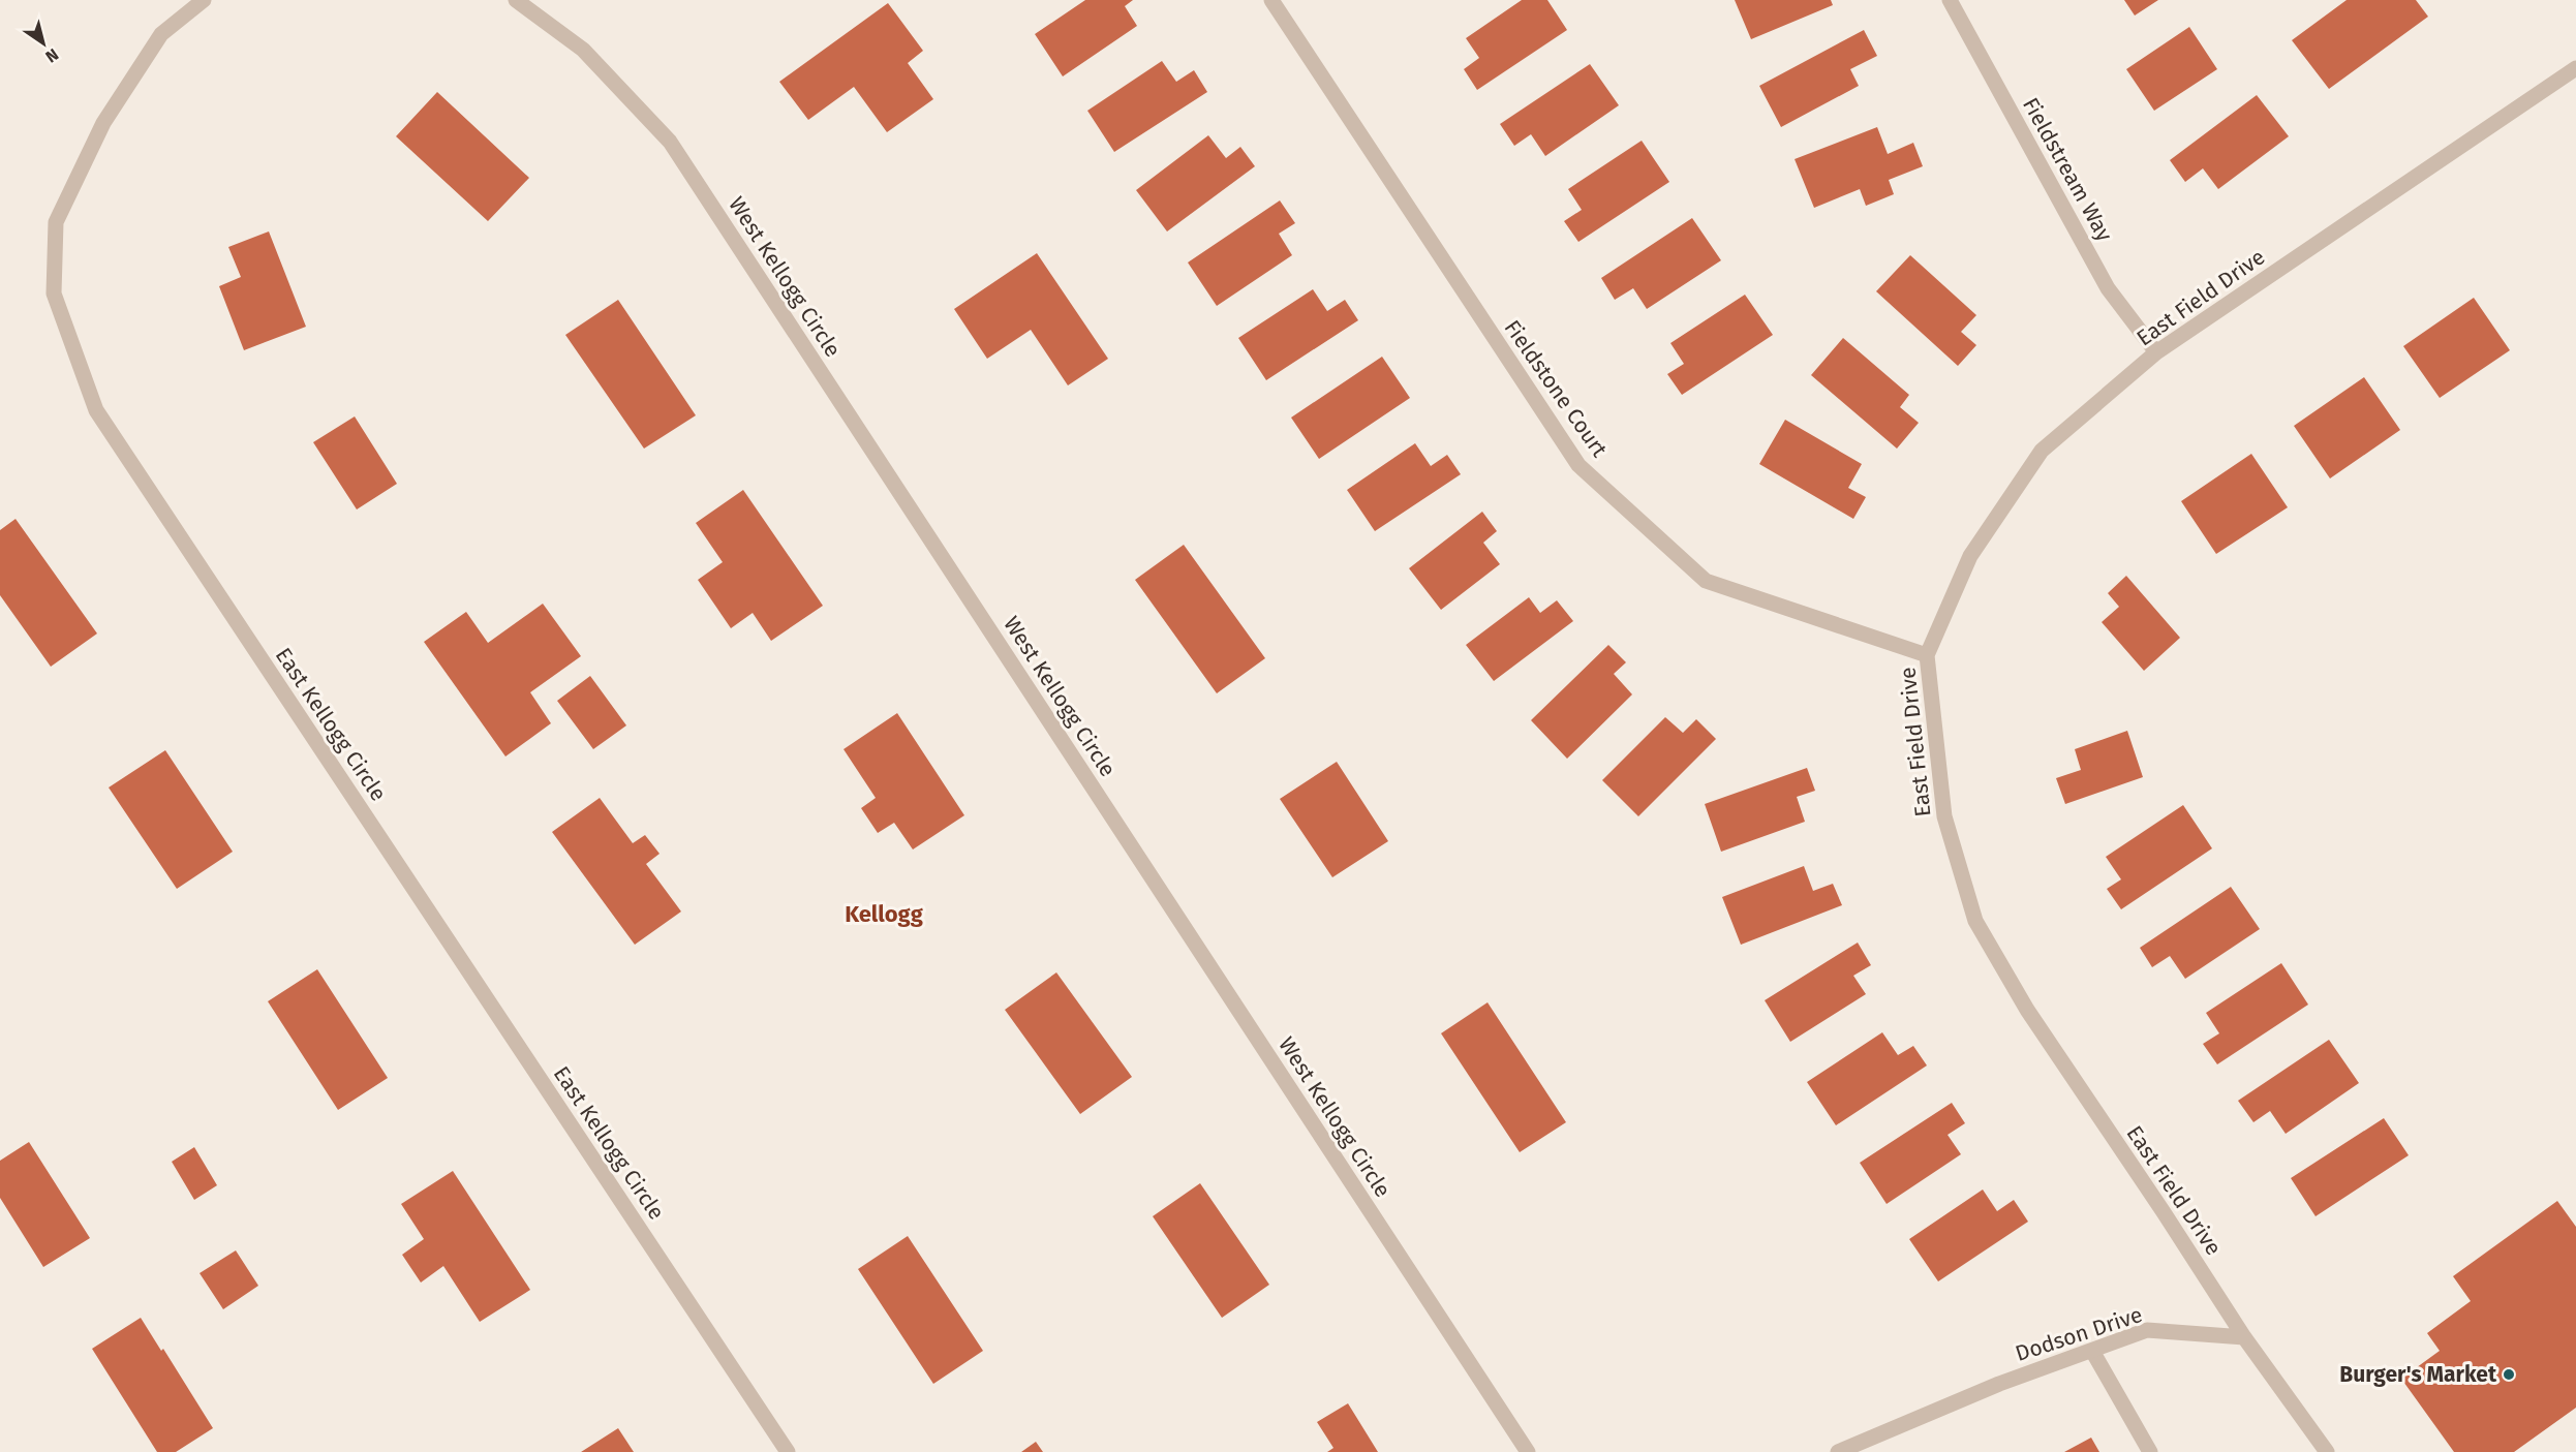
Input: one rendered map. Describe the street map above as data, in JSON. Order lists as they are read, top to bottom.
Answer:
{
  "streets": {
    "street": [
      "Fieldstream Way",
      "West Kellogg Circle",
      "East Field Drive",
      "Fieldstone Court",
      "East Kellogg Circle",
      "Dodson Drive"
    ]
  },
  "crossings": [
    ["Fieldstream Way", "East Field Drive"],
    ["East Field Drive", "Fieldstone Court"],
    ["East Field Drive", "Dodson Drive"]
  ],
  "districts": ["Kellogg"],
  "places": ["Burger's Market"],
  "north": "bottom right"
}
